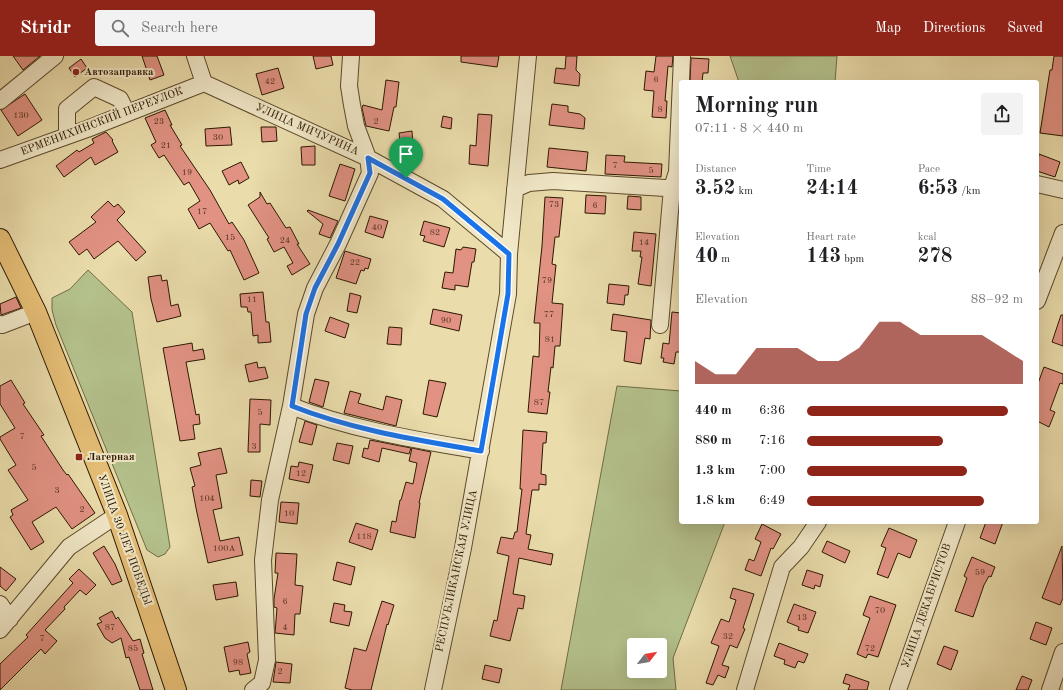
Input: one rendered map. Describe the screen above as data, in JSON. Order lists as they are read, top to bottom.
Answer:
{
  "streets": {
    "main road": ["УЛИЦА 30 ЛЕТ ПОБЕДЫ"],
    "street": [
      "ЕРМЕНИХИНСКИЙ ПЕРЕУЛОК",
      "УЛИЦА МИЧУРИНА",
      "РЕСПУБЛИКАНСКАЯ УЛИЦА",
      "УЛИЦА ДЕКАБРИСТОВ"
    ]
  },
  "crossings": [
    ["ЕРМЕНИХИНСКИЙ ПЕРЕУЛОК", "УЛИЦА МИЧУРИНА"]
  ],
  "places": {
    "other": ["Автозаправка"],
    "transit": ["Лагерная"]
  },
  "house_numbers": [
    "6",
    "42",
    "8",
    "130",
    "23",
    "2",
    "30",
    "21",
    "7",
    "5",
    "19",
    "73",
    "6",
    "17",
    "40",
    "82",
    "15",
    "24",
    "14",
    "22",
    "79",
    "11",
    "77",
    "90",
    "81",
    "87",
    "5",
    "7",
    "3",
    "5",
    "12",
    "3",
    "104",
    "2",
    "10",
    "118",
    "100А",
    "59",
    "6",
    "70",
    "13",
    "87",
    "4",
    "32",
    "7",
    "85",
    "72",
    "98",
    "2"
  ],
  "north": "top right",
  "page": {
    "header": "Stridr",
    "search": "Search here",
    "nav": ["Map", "Directions", "Saved"],
    "heading": ["Morning run", "07:11 · 8 × 440 m"],
    "stats": [
      ["Distance", "3.52 km"],
      ["Time", "24:14"],
      ["Pace", "6:53 /km"],
      ["Elevation", "40 m"],
      ["Heart rate", "143 bpm"],
      ["kcal", "278"]
    ],
    "chart": ["Elevation", "88–92 m"],
    "list": [
      {
        "name": "440 m",
        "note": "6:36"
      },
      {
        "name": "880 m",
        "note": "7:16"
      },
      {
        "name": "1.3 km",
        "note": "7:00"
      },
      {
        "name": "1.8 km",
        "note": "6:49"
      }
    ]
  }
}
